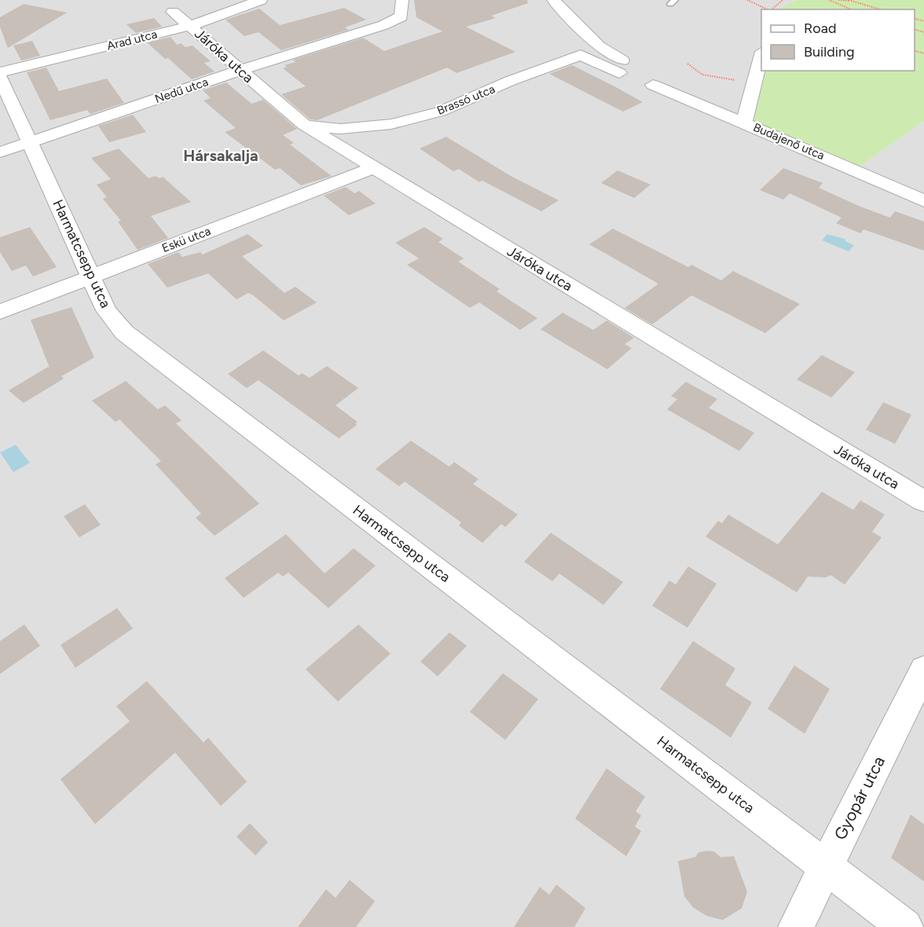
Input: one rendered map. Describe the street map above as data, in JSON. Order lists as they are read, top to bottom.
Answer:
{
  "streets": {
    "street": [
      "Arad utca",
      "Járóka utca",
      "Nedű utca",
      "Brassó utca",
      "Budajenő utca",
      "Eskü utca",
      "Harmatcsepp utca",
      "Gyopár utca"
    ]
  },
  "crossings": [
    ["Arad utca", "Járóka utca"],
    ["Járóka utca", "Nedű utca"],
    ["Járóka utca", "Brassó utca"],
    ["Járóka utca", "Eskü utca"],
    ["Nedű utca", "Harmatcsepp utca"],
    ["Eskü utca", "Harmatcsepp utca"],
    ["Harmatcsepp utca", "Gyopár utca"]
  ],
  "districts": ["Hársakalja"],
  "legend": ["Road", "Building"]
}
